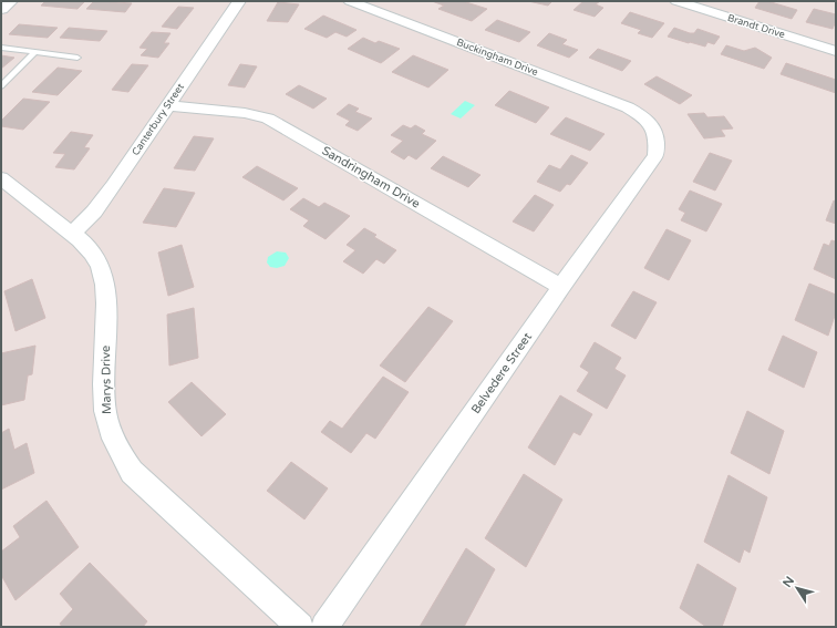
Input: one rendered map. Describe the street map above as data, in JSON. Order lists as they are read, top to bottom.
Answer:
{
  "streets": {
    "street": [
      "Brandt Drive",
      "Buckingham Drive",
      "Canterbury Street",
      "Sandringham Drive",
      "Belvedere Street",
      "Marys Drive"
    ]
  },
  "crossings": [
    ["Buckingham Drive", "Belvedere Street"],
    ["Canterbury Street", "Sandringham Drive"],
    ["Canterbury Street", "Marys Drive"],
    ["Sandringham Drive", "Belvedere Street"]
  ],
  "north": "top left"
}
